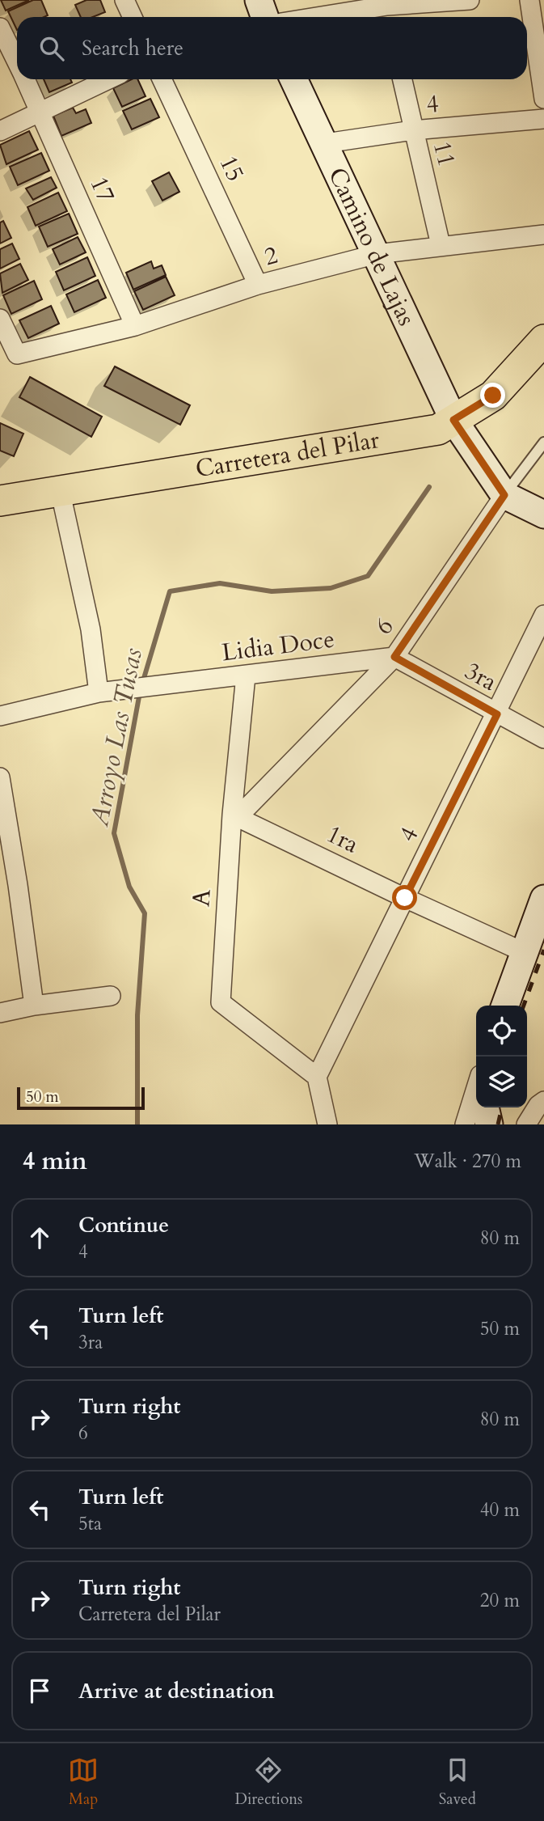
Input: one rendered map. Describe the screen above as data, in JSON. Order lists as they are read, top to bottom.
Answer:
{
  "streets": {
    "main road": ["Carretera del Pilar"],
    "street": [
      "4",
      "11",
      "15",
      "17",
      "Camino de Lajas",
      "2",
      "6",
      "Lidia Doce",
      "3ra",
      "1ra",
      "A"
    ]
  },
  "crossings": [
    ["4", "11"],
    ["4", "Camino de Lajas"],
    ["4", "3ra"],
    ["4", "1ra"],
    ["4", "A"],
    ["11", "2"],
    ["15", "2"],
    ["17", "2"],
    ["Camino de Lajas", "2"],
    ["Camino de Lajas", "Carretera del Pilar"],
    ["Camino de Lajas", "6"],
    ["6", "Lidia Doce"],
    ["6", "3ra"],
    ["6", "1ra"],
    ["6", "A"],
    ["Lidia Doce", "3ra"],
    ["Lidia Doce", "A"],
    ["1ra", "A"]
  ],
  "water": ["Arroyo Las Tusas"],
  "scale_bar": "50 m",
  "page": {
    "search": "Search here",
    "scale": "50 m",
    "heading": ["4 min", "Walk · 270 m"],
    "list": [
      ["Continue", "4", "80 m"],
      ["Turn left", "3ra", "50 m"],
      ["Turn right", "6", "80 m"],
      ["Turn left", "5ta", "40 m"],
      ["Turn right", "Carretera del Pilar", "20 m"],
      "Arrive at destination"
    ],
    "nav": ["Map", "Directions", "Saved"]
  }
}
